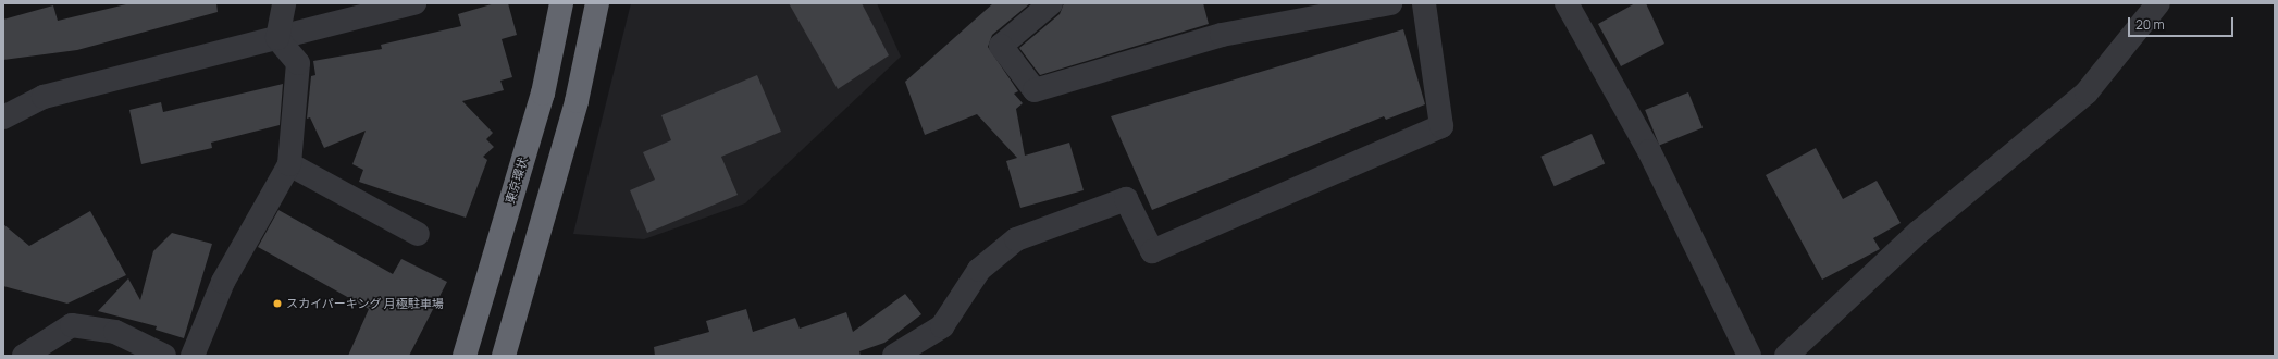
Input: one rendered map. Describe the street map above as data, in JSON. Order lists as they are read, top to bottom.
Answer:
{
  "streets": {
    "highway": ["東京環状"]
  },
  "places": ["スカイパーキング 月極駐車場"],
  "scale_bar": "20 m"
}
